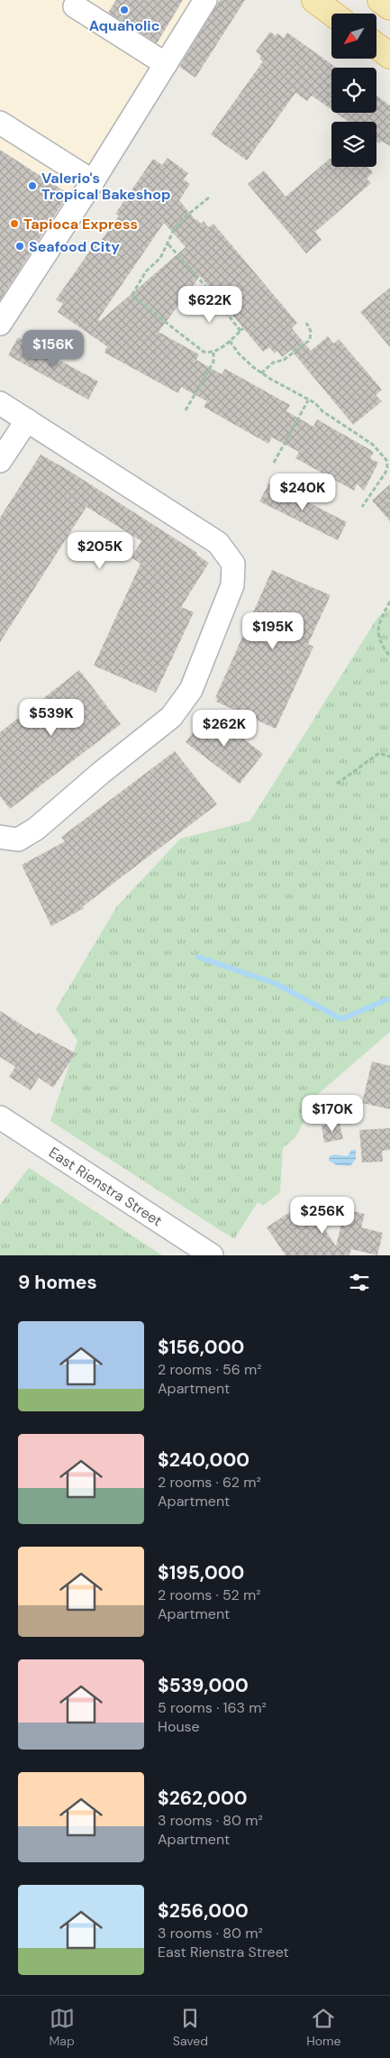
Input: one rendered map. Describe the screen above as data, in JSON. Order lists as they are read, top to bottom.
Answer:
{
  "streets": {
    "street": ["East Rienstra Street"]
  },
  "places": [
    "Aquaholic",
    "Valerio's Tropical Bakeshop",
    "Tapioca Express",
    "Seafood City"
  ],
  "north": "bottom left",
  "page": {
    "price": [
      "$622K",
      "$156K",
      "$240K",
      "$205K",
      "$195K",
      "$539K",
      "$262K",
      "$170K",
      "$256K"
    ],
    "heading": "9 homes",
    "list": [
      {
        "name": "$156,000",
        "note": "2 rooms · 56 m² · Apartment"
      },
      {
        "name": "$240,000",
        "note": "2 rooms · 62 m² · Apartment"
      },
      {
        "name": "$195,000",
        "note": "2 rooms · 52 m² · Apartment"
      },
      {
        "name": "$539,000",
        "note": "5 rooms · 163 m² · House"
      },
      {
        "name": "$262,000",
        "note": "3 rooms · 80 m² · Apartment"
      },
      {
        "name": "$256,000",
        "note": "3 rooms · 80 m² · East Rienstra Street"
      }
    ],
    "tabs": ["Map", "Saved", "Home"]
  }
}
